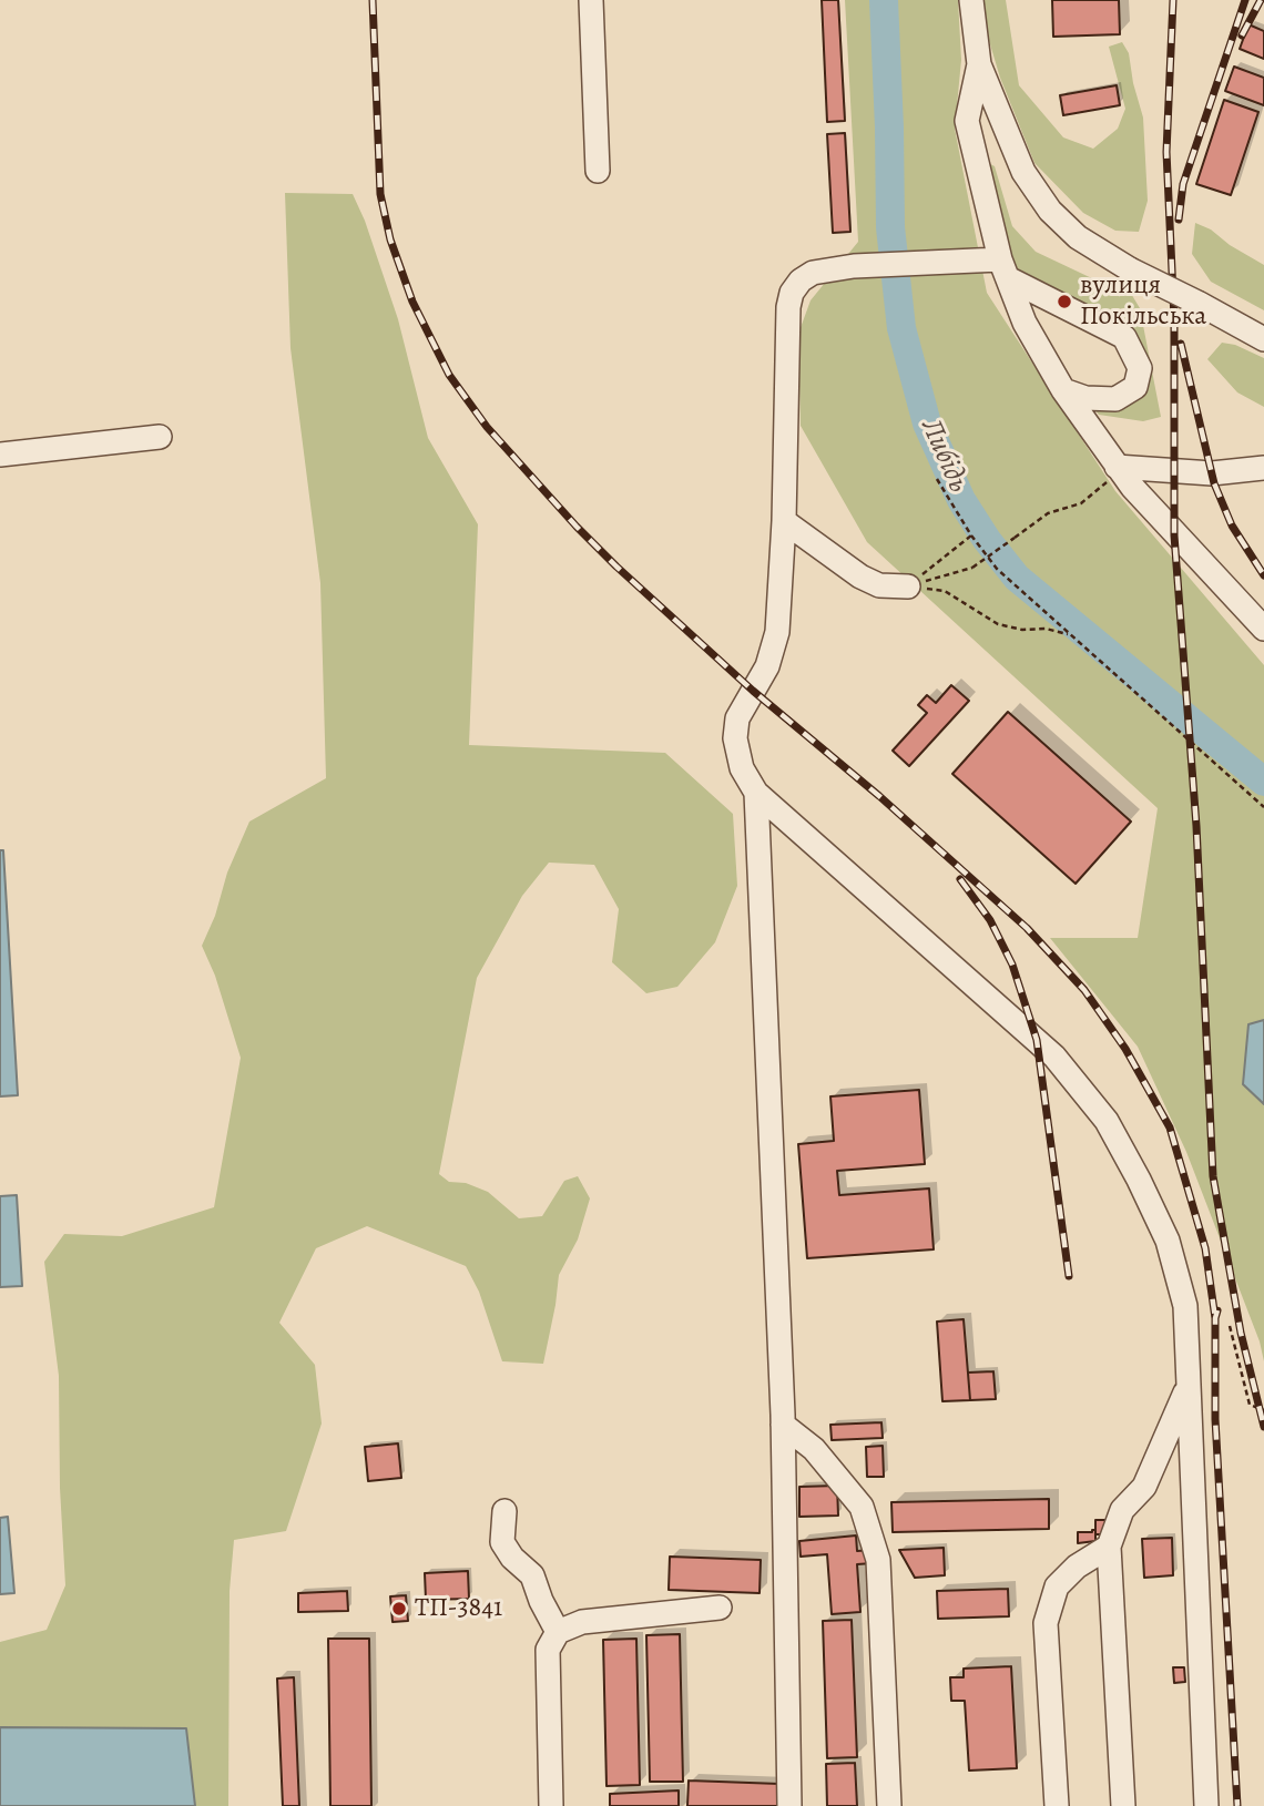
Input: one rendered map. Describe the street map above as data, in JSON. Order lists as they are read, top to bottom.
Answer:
{
  "water": ["Либідь"],
  "places": ["вулиця Покільська", "ТП-3841"]
}
